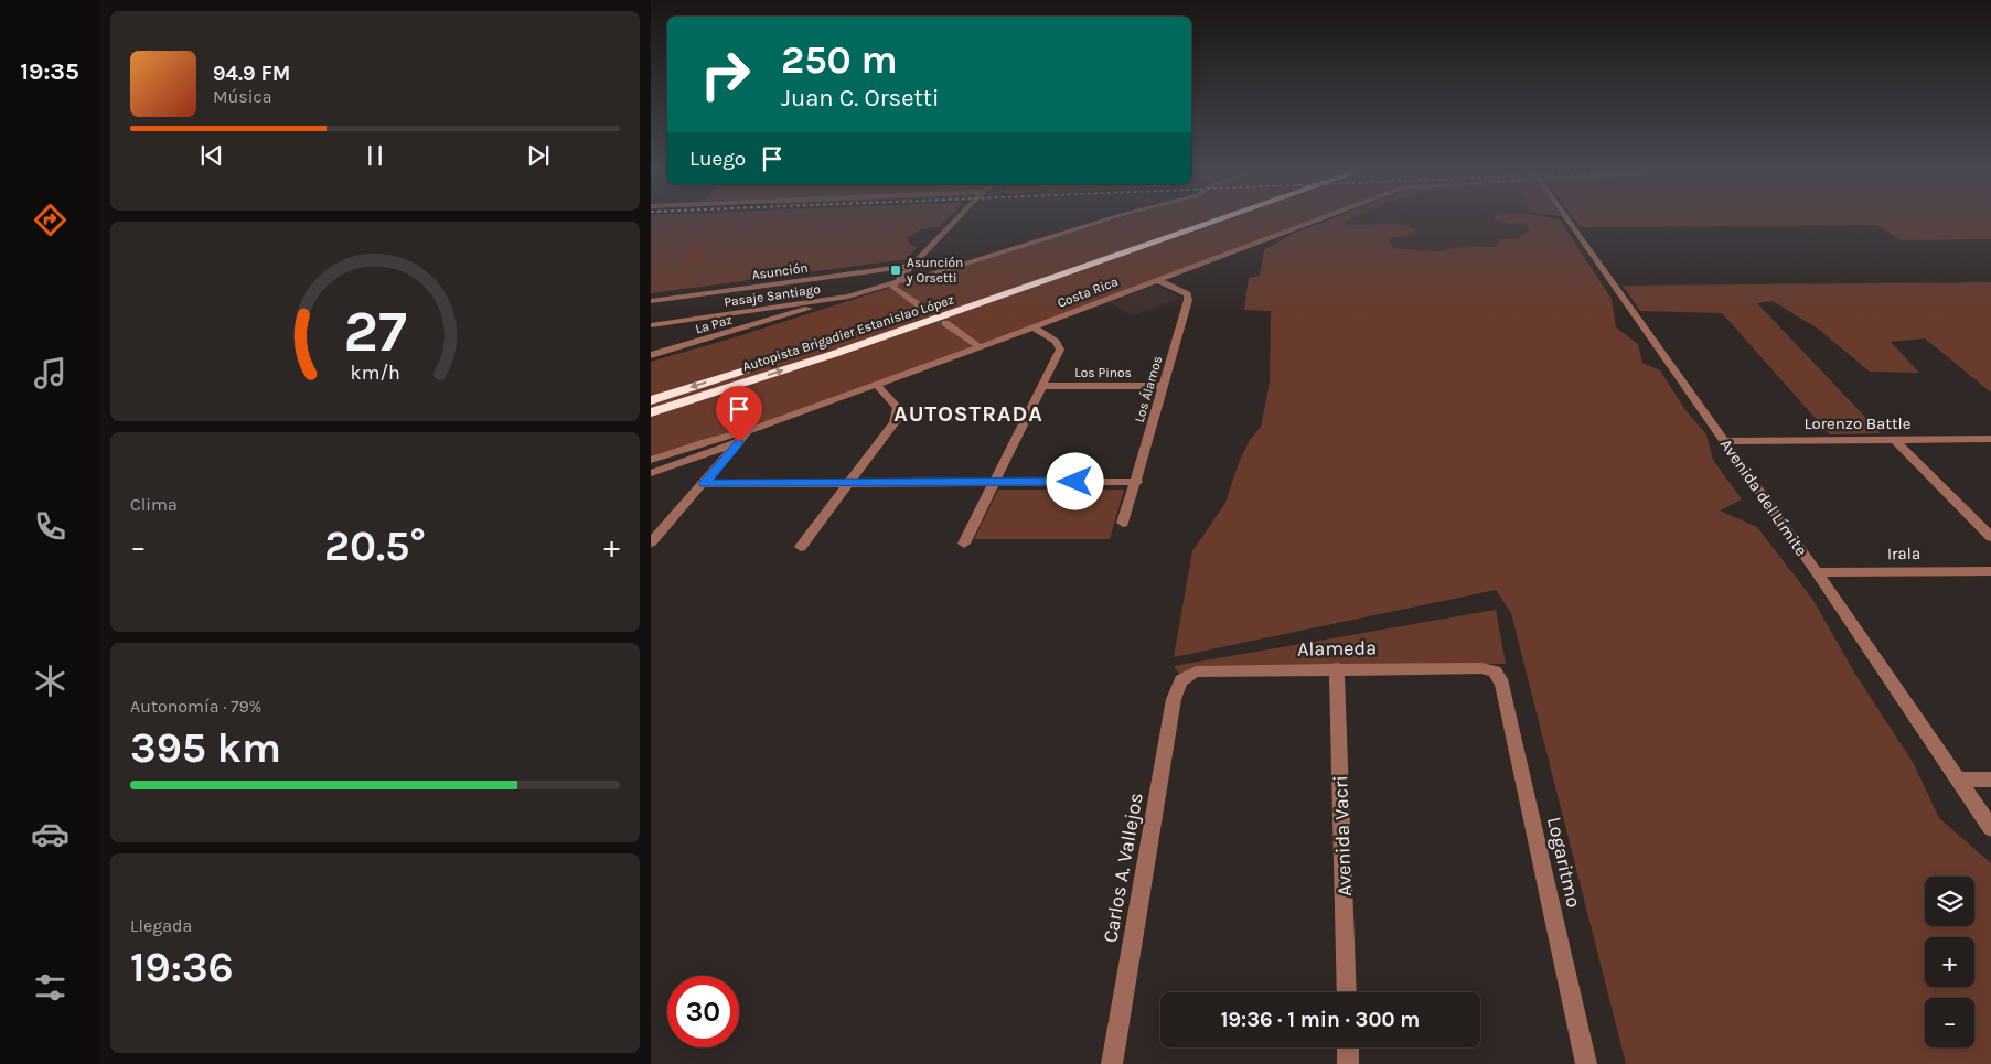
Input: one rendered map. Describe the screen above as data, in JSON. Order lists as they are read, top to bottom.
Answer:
{
  "streets": {
    "highway": ["Autopista Brigadier Estanislao López"],
    "street": [
      "Asunción",
      "Costa Rica",
      "Pasaje Santiago",
      "La Paz",
      "Los Pinos",
      "Los Álamos",
      "Lorenzo Battle",
      "Avenida del Límite",
      "Irala",
      "Alameda",
      "Avenida Vacri",
      "Logaritmo",
      "Carlos A. Vallejos"
    ]
  },
  "crossings": [
    ["Costa Rica", "Los Álamos"],
    ["Pasaje Santiago", "La Paz"],
    ["Los Pinos", "Los Álamos"],
    ["Lorenzo Battle", "Avenida del Límite"],
    ["Avenida del Límite", "Irala"],
    ["Alameda", "Avenida Vacri"],
    ["Alameda", "Logaritmo"],
    ["Alameda", "Carlos A. Vallejos"]
  ],
  "districts": ["AUTOSTRADA"],
  "places": {
    "transit": ["Asunción y Orsetti"]
  },
  "page": {
    "tabs": "19:35",
    "turn": ["250 m", "Juan C. Orsetti"],
    "song": ["94.9 FM", "Música"],
    "then": "Luego",
    "tile": [
      "Clima",
      ["Autonomía · 79%", "395 km"],
      ["Llegada", "19:36"]
    ],
    "heat": ["−", "20.5°", "+"],
    "map_buttons": ["+", "−"],
    "limit": "30",
    "trip": "19:36 · 1 min · 300 m",
    "gauge": ["27", "km/h"]
  }
}
